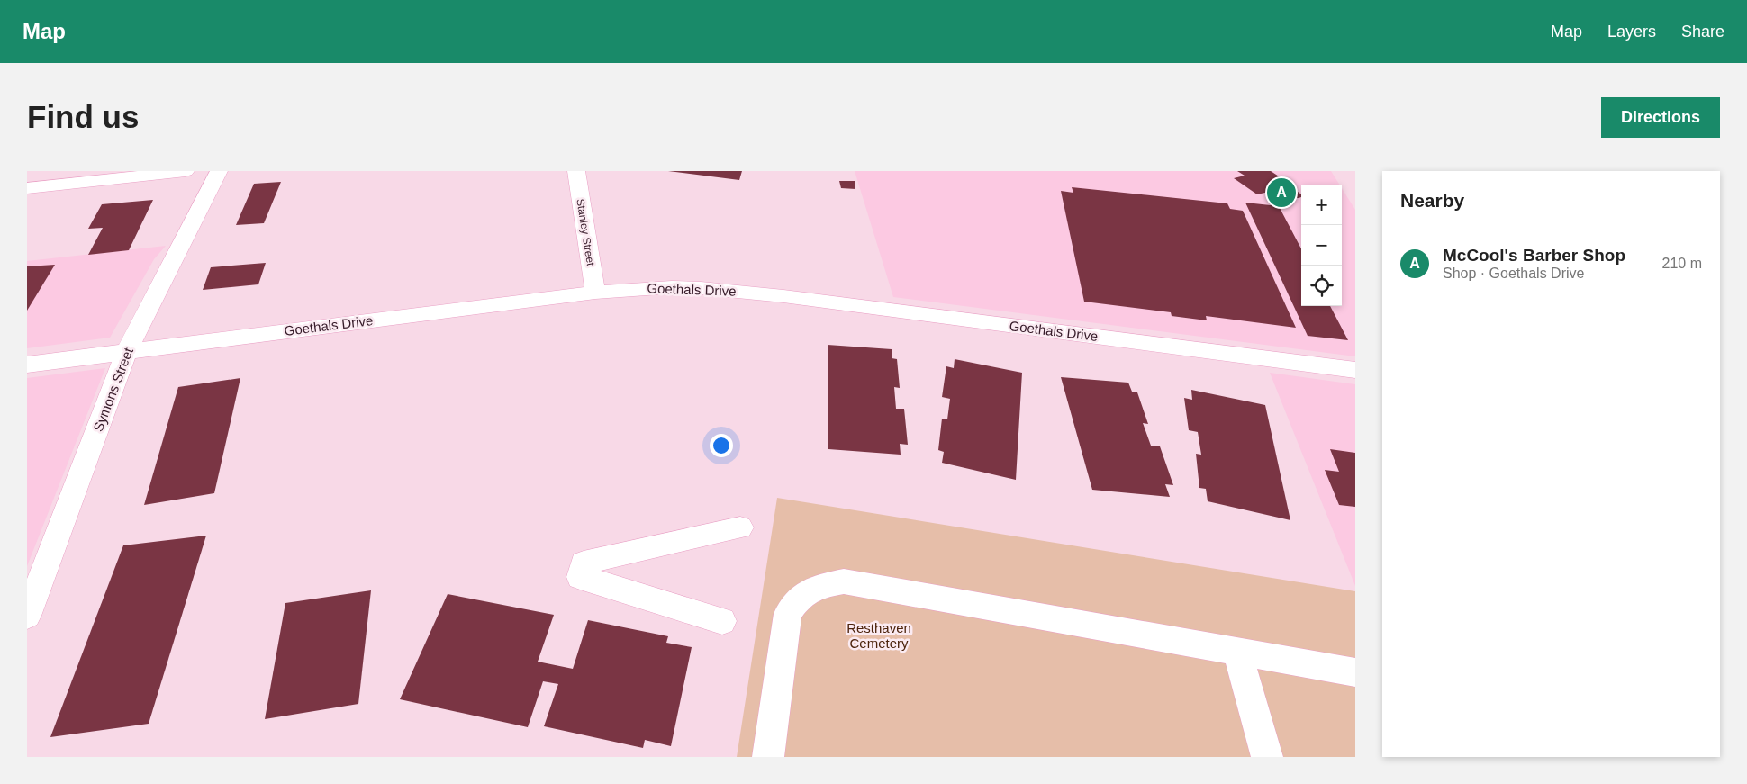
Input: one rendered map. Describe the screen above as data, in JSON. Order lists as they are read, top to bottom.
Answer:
{
  "streets": {
    "street": ["Stanley Street", "Goethals Drive", "Symons Street"]
  },
  "crossings": [
    ["Stanley Street", "Goethals Drive"],
    ["Goethals Drive", "Symons Street"]
  ],
  "parks": ["Resthaven Cemetery"],
  "page": {
    "header": "Map",
    "nav": ["Map", "Layers", "Share"],
    "buttons": "Directions",
    "title": "Find us",
    "heading": "Nearby",
    "pins": "A",
    "map_buttons": ["+", "−"],
    "list": [
      {
        "mark": "A",
        "name": "McCool's Barber Shop",
        "note": "Shop · Goethals Drive",
        "value": "210 m"
      }
    ]
  }
}
